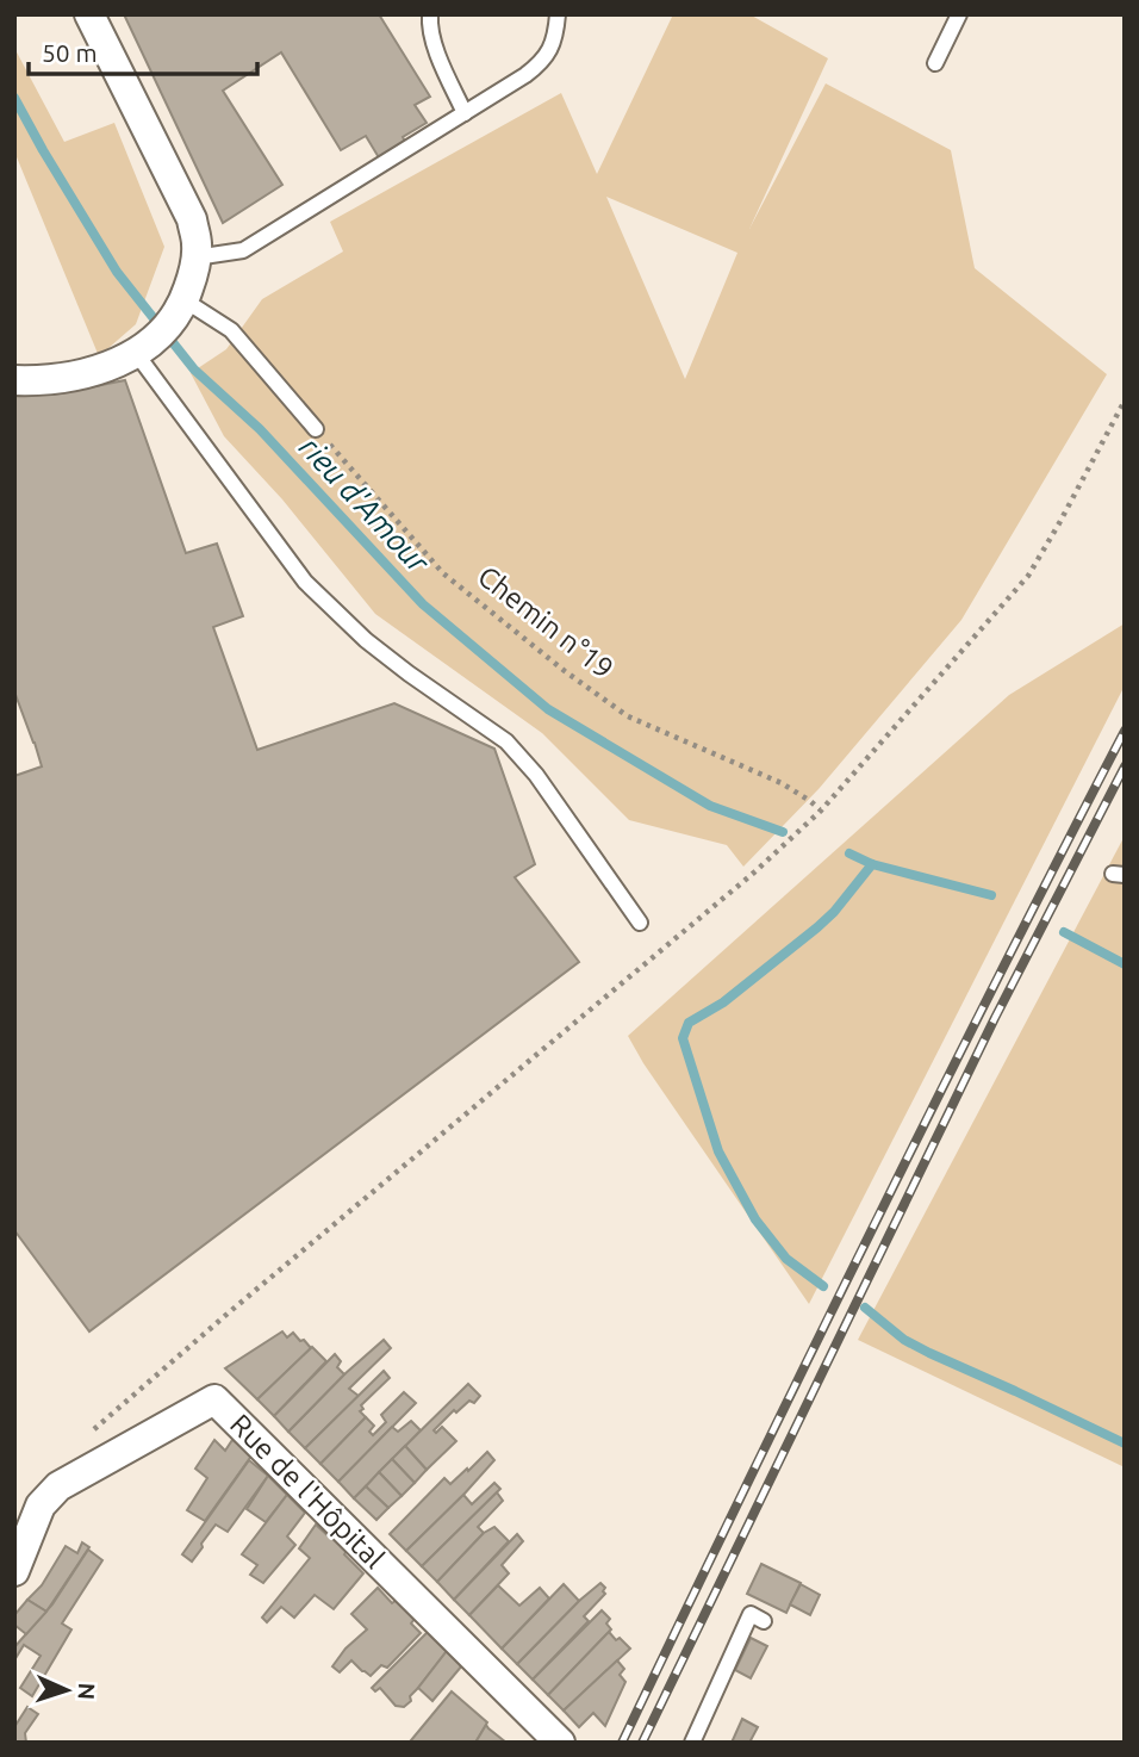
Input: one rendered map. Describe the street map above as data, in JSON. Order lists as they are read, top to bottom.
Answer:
{
  "streets": {
    "street": ["Rue de l'Hôpital"],
    "path": ["Chemin n°19"]
  },
  "water": ["rieu d'Amour"],
  "scale_bar": "50 m",
  "north": "right"
}
